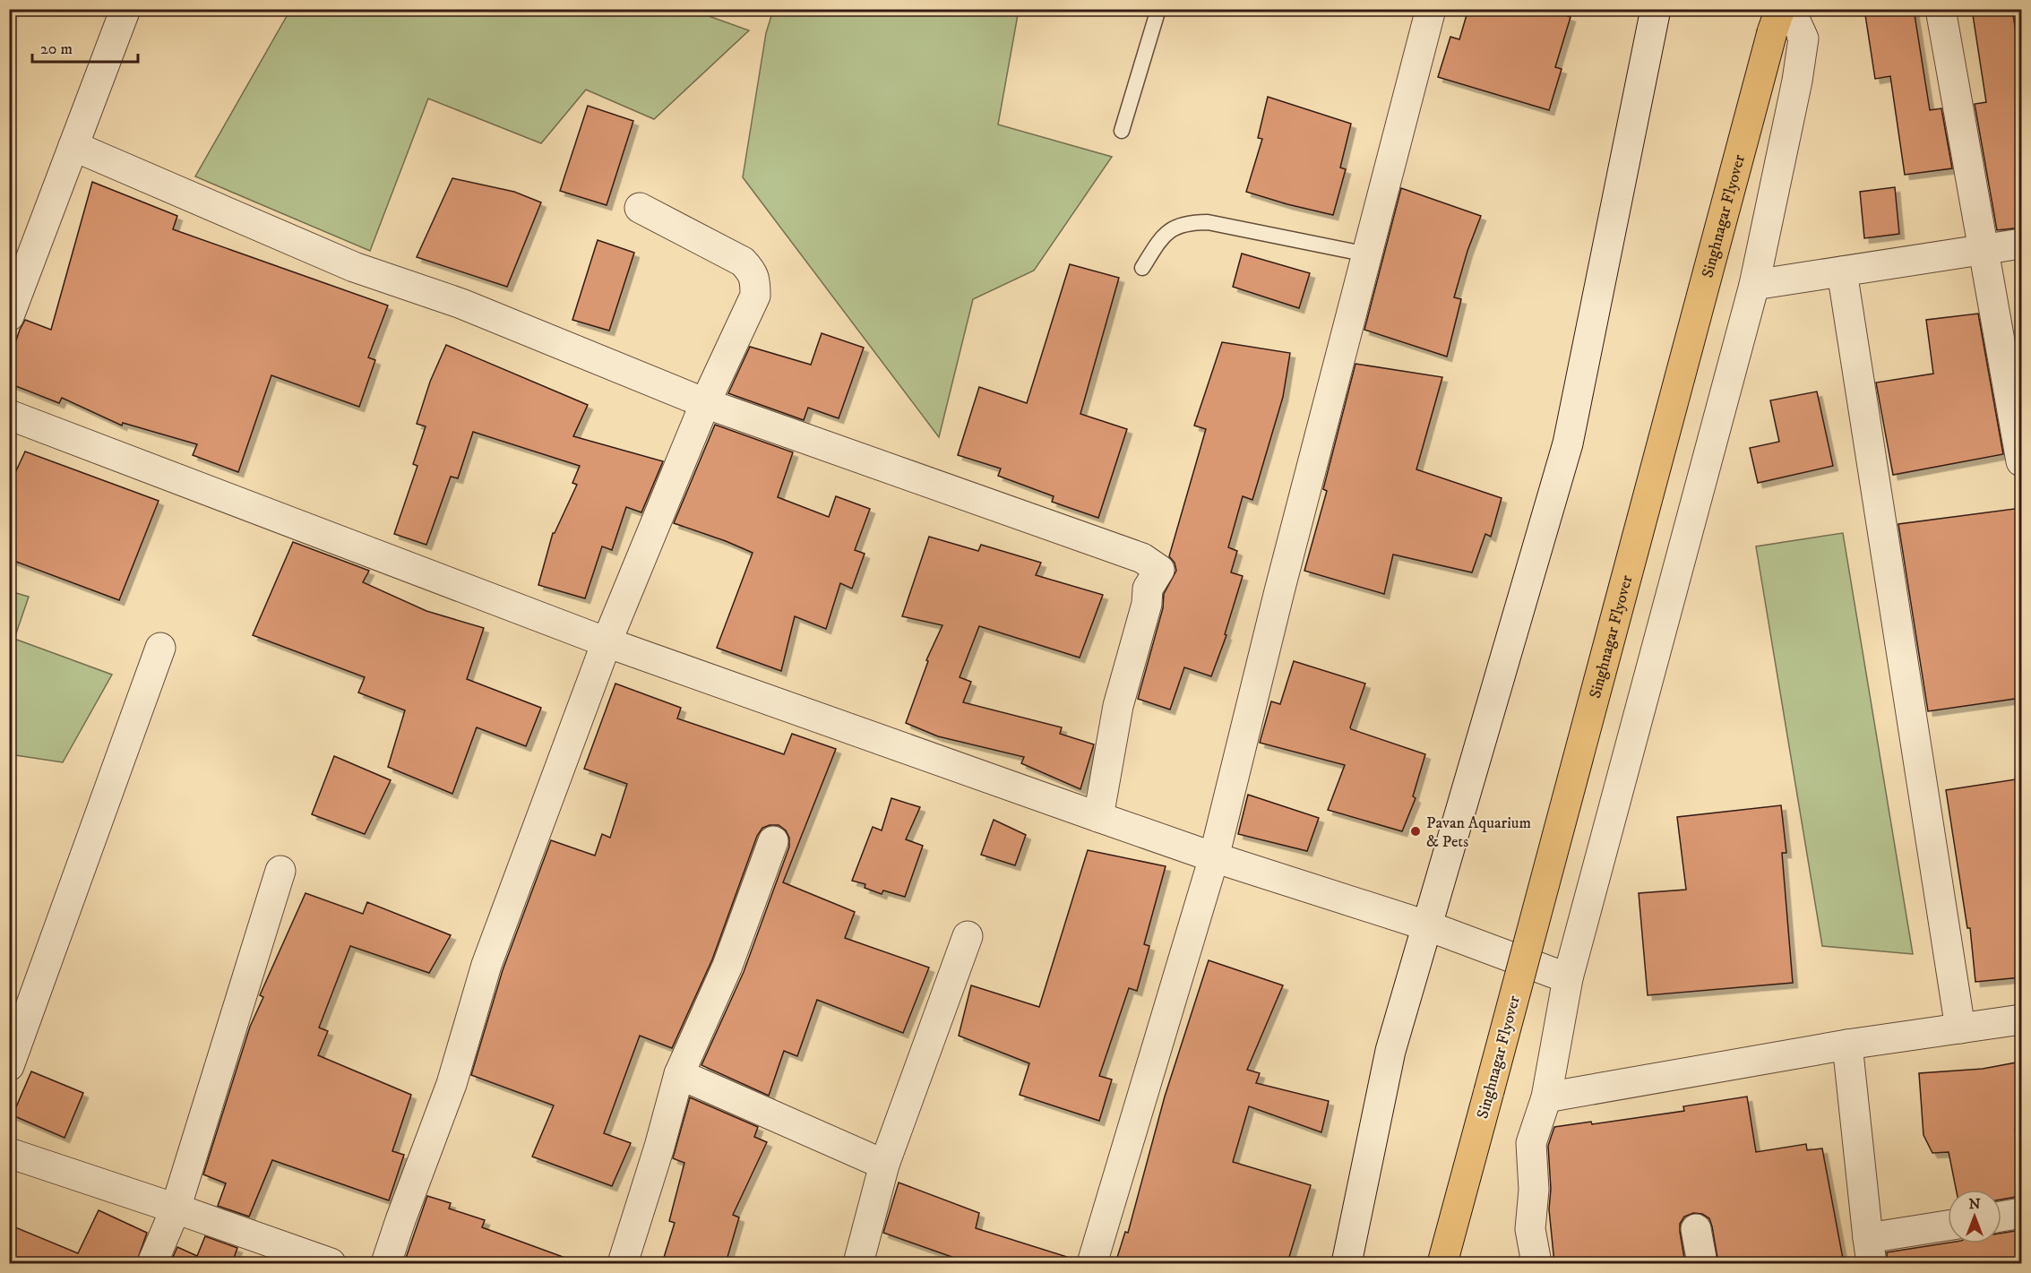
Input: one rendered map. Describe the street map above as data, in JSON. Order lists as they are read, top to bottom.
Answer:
{
  "streets": {
    "main road": ["Singhnagar Flyover"]
  },
  "places": ["Pavan Aquarium & Pets"],
  "scale_bar": "20 m",
  "north": "top"
}
